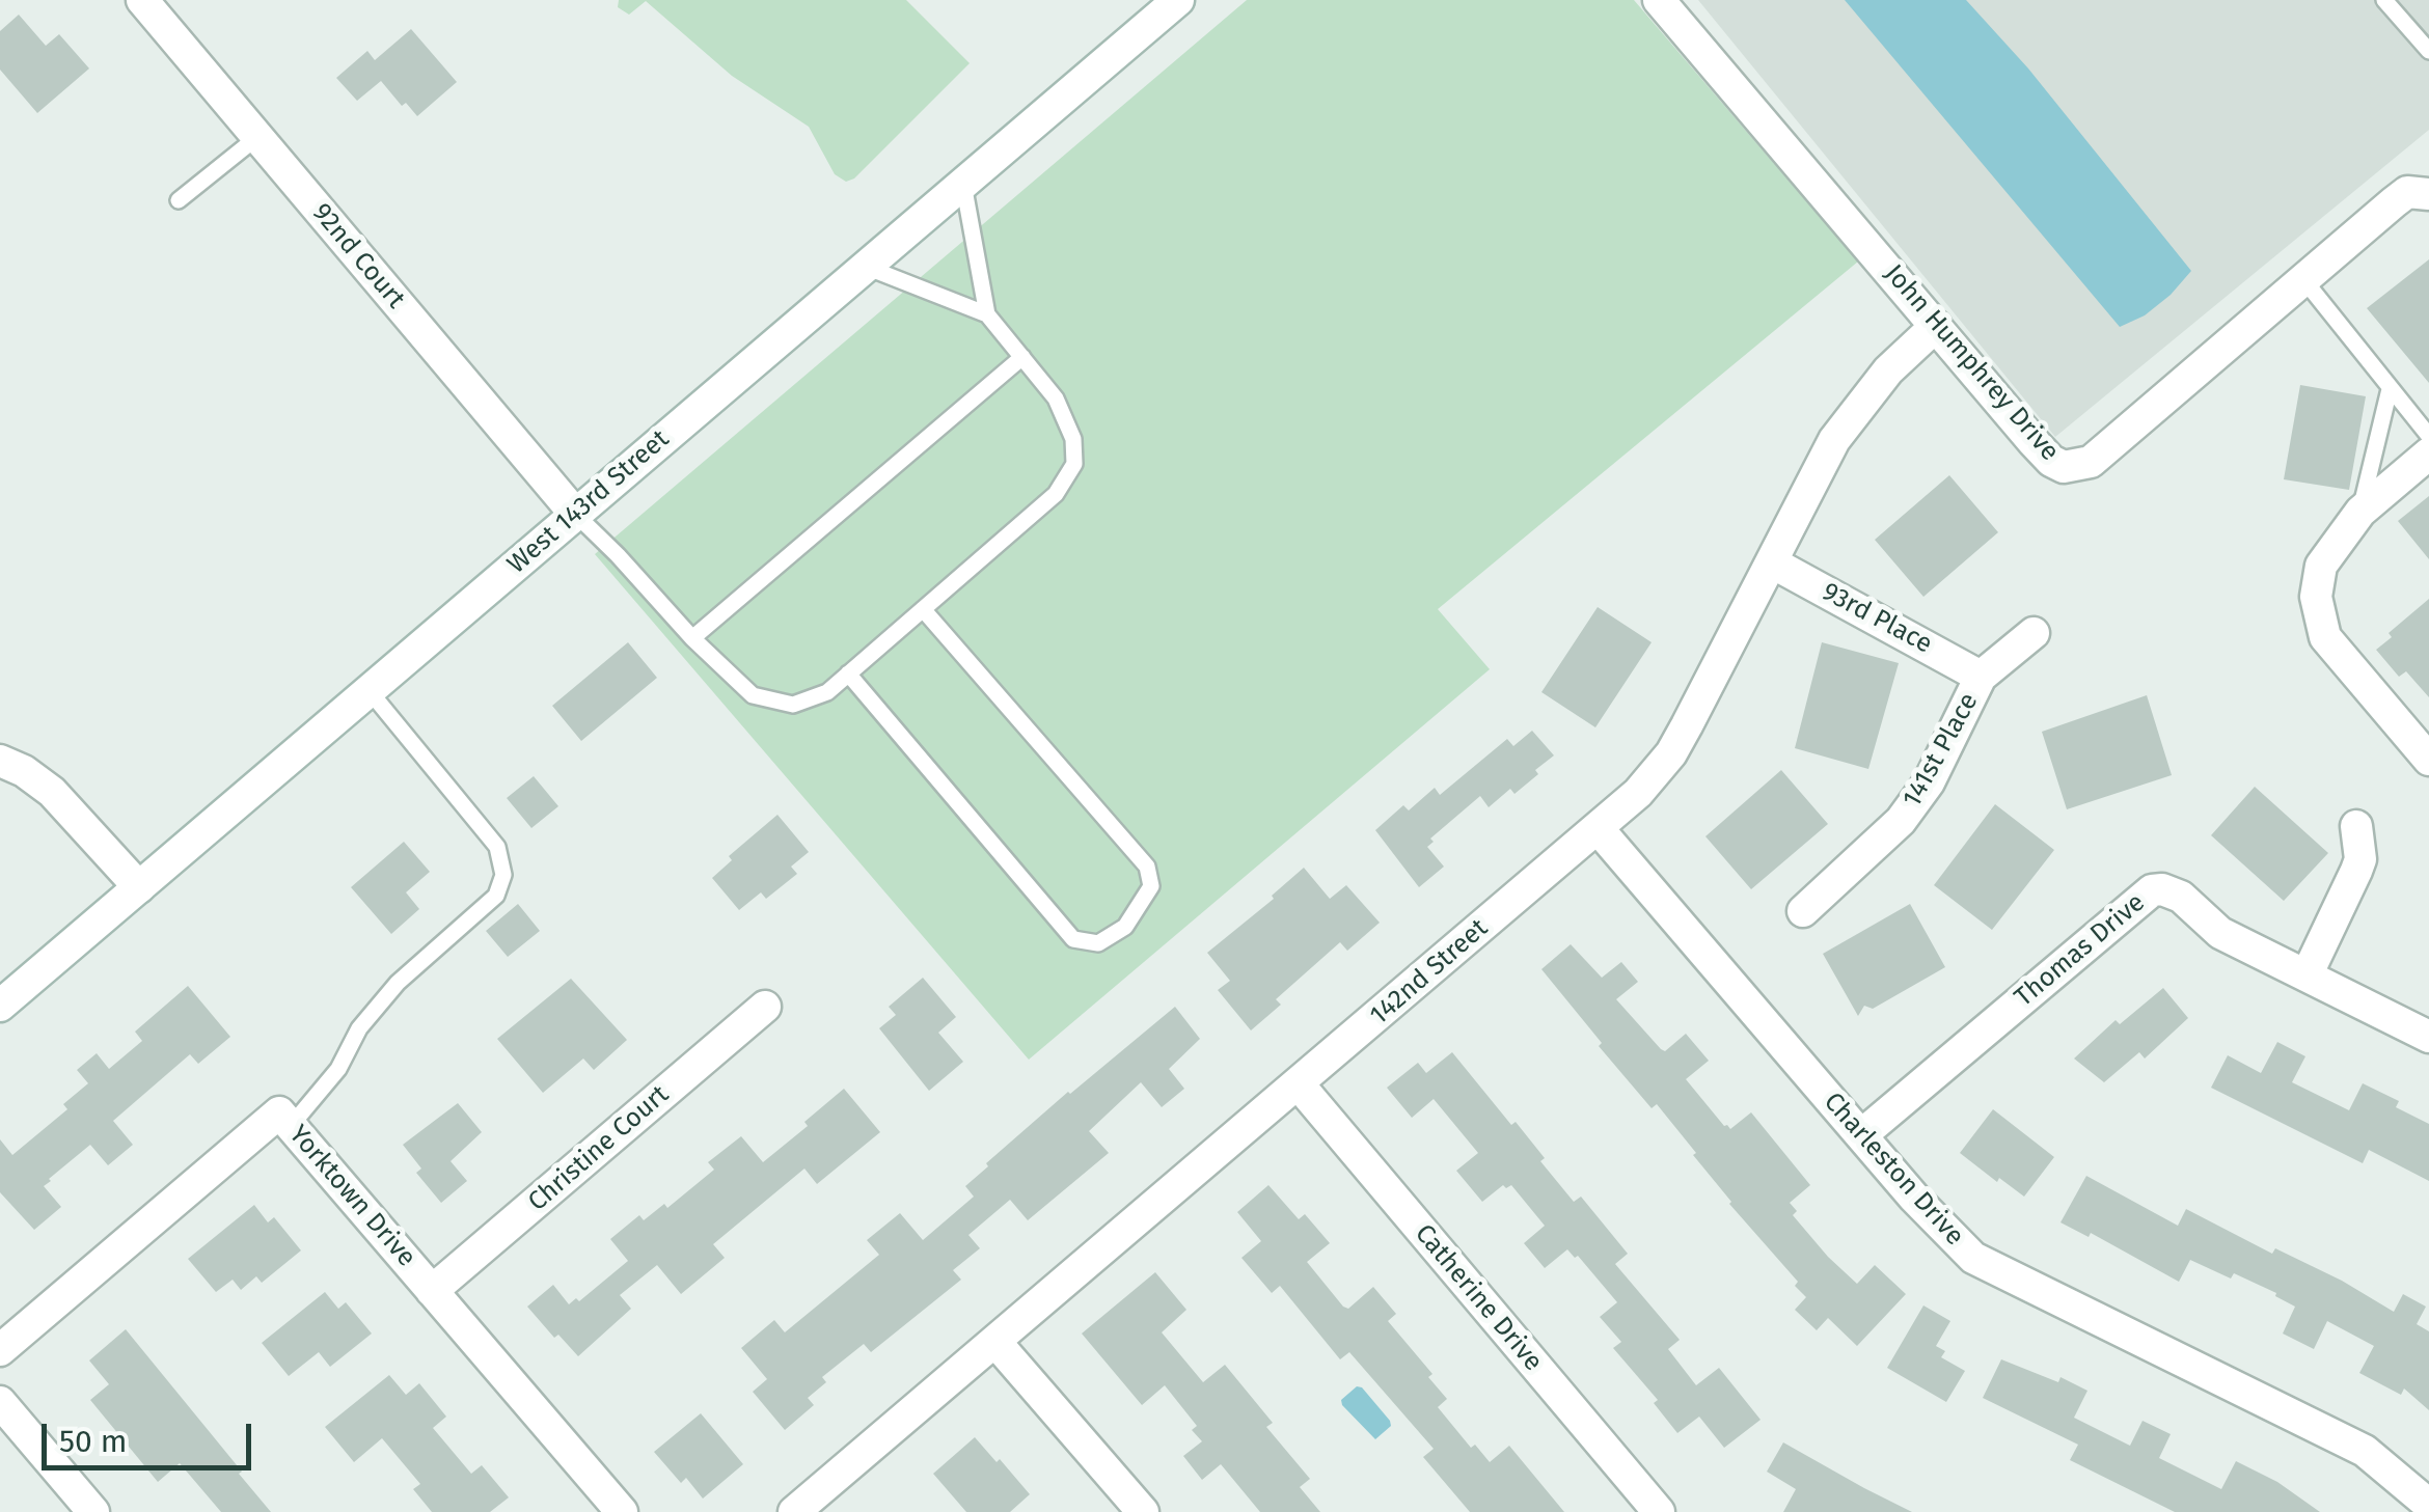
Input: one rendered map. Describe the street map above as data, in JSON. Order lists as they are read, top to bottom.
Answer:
{
  "streets": {
    "street": [
      "92nd Court",
      "John Humphrey Drive",
      "West 143rd Street",
      "93rd Place",
      "141st Place",
      "Thomas Drive",
      "142nd Street",
      "Christine Court",
      "Charleston Drive",
      "Yorktown Drive",
      "Catherine Drive"
    ]
  },
  "crossings": [
    ["92nd Court", "West 143rd Street"],
    ["John Humphrey Drive", "142nd Street"],
    ["93rd Place", "141st Place"],
    ["93rd Place", "142nd Street"],
    ["Thomas Drive", "Charleston Drive"],
    ["142nd Street", "Charleston Drive"],
    ["142nd Street", "Catherine Drive"],
    ["Christine Court", "Yorktown Drive"]
  ],
  "scale_bar": "50 m"
}
